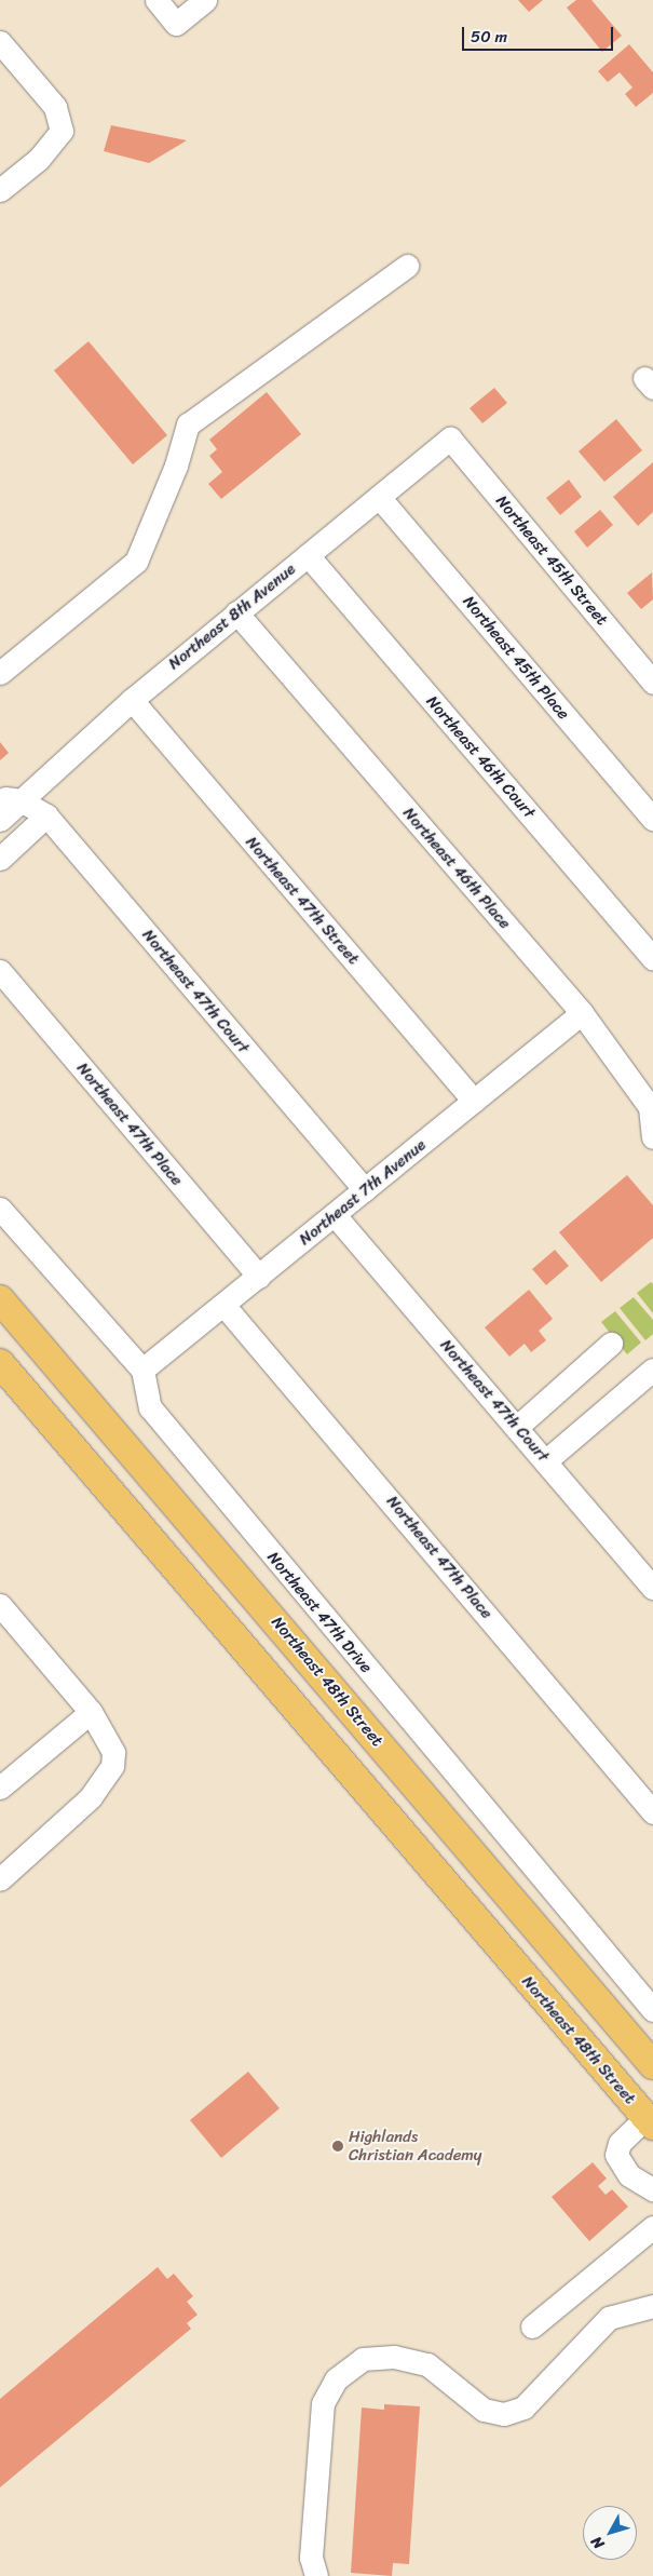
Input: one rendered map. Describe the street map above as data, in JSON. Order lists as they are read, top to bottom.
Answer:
{
  "streets": {
    "main road": ["Northeast 48th Street"],
    "street": [
      "Northeast 45th Street",
      "Northeast 8th Avenue",
      "Northeast 45th Place",
      "Northeast 46th Court",
      "Northeast 46th Place",
      "Northeast 47th Street",
      "Northeast 47th Court",
      "Northeast 47th Place",
      "Northeast 7th Avenue",
      "Northeast 47th Drive"
    ]
  },
  "crossings": [
    ["Northeast 45th Street", "Northeast 8th Avenue"],
    ["Northeast 8th Avenue", "Northeast 45th Place"],
    ["Northeast 8th Avenue", "Northeast 46th Court"],
    ["Northeast 8th Avenue", "Northeast 46th Place"],
    ["Northeast 8th Avenue", "Northeast 47th Street"],
    ["Northeast 8th Avenue", "Northeast 47th Court"],
    ["Northeast 46th Place", "Northeast 7th Avenue"],
    ["Northeast 47th Street", "Northeast 7th Avenue"],
    ["Northeast 47th Court", "Northeast 7th Avenue"],
    ["Northeast 47th Place", "Northeast 7th Avenue"],
    ["Northeast 7th Avenue", "Northeast 47th Drive"]
  ],
  "places": ["Highlands Christian Academy"],
  "scale_bar": "50 m",
  "north": "bottom left"
}
